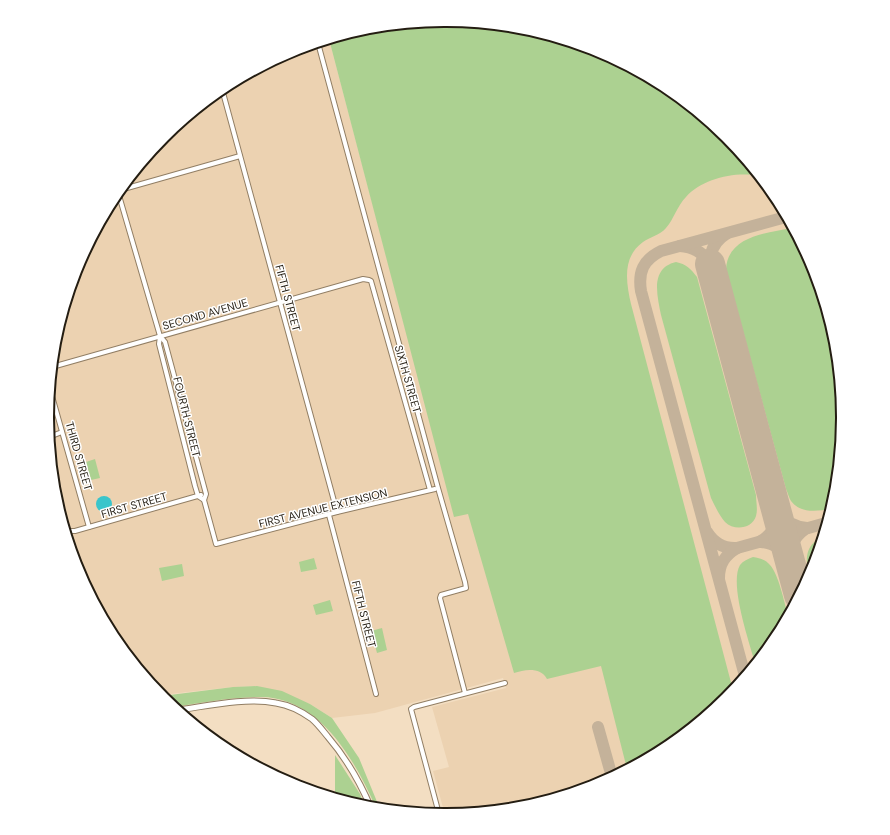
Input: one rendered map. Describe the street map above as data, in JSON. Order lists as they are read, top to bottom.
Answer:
{
  "streets": {
    "street": [
      "FIFTH STREET",
      "SECOND AVENUE",
      "SIXTH STREET",
      "FOURTH STREET",
      "THIRD STREET",
      "FIRST STREET",
      "FIRST AVENUE EXTENSION"
    ]
  },
  "crossings": [
    ["FIFTH STREET", "SECOND AVENUE"],
    ["FIFTH STREET", "FIRST AVENUE EXTENSION"],
    ["SECOND AVENUE", "SIXTH STREET"],
    ["SECOND AVENUE", "FOURTH STREET"],
    ["SIXTH STREET", "FIRST AVENUE EXTENSION"],
    ["FOURTH STREET", "FIRST STREET"],
    ["THIRD STREET", "FIRST STREET"]
  ]
}
